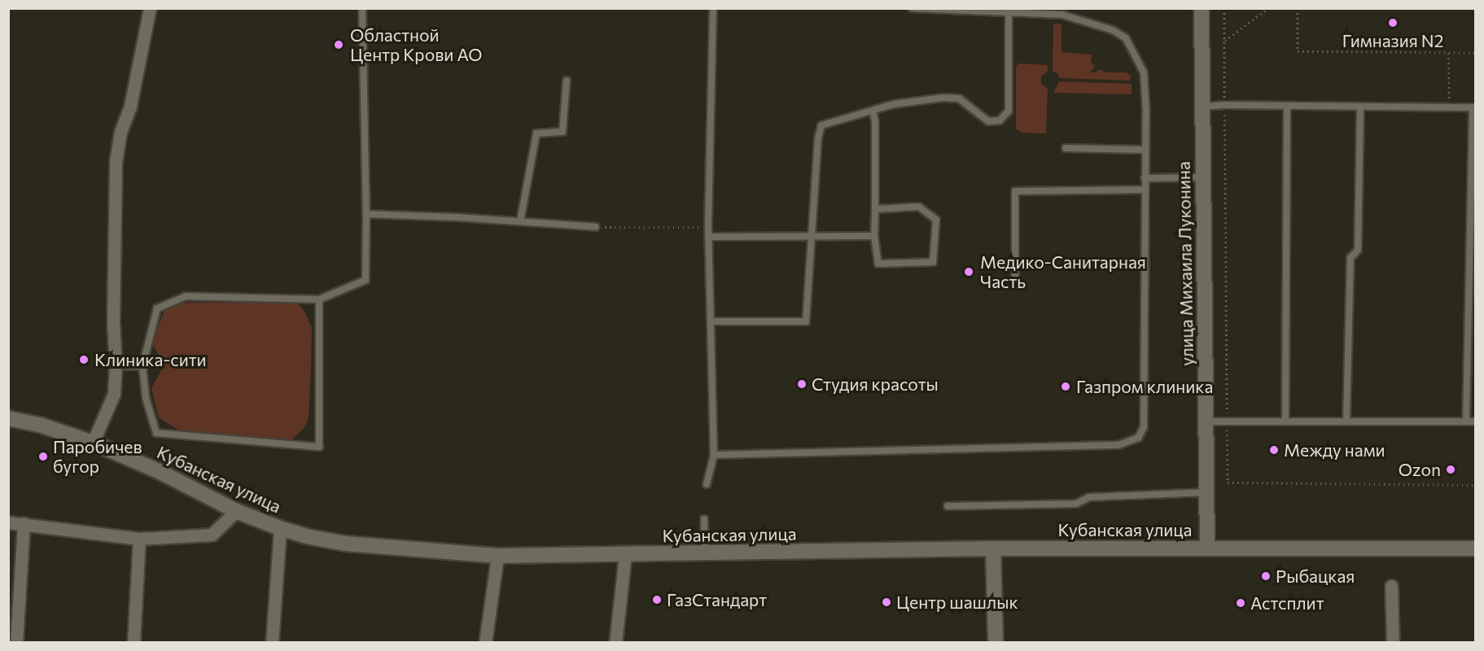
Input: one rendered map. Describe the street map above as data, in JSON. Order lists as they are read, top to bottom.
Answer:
{
  "streets": {
    "main road": ["улица Михаила Луконина", "Кубанская улица"]
  },
  "crossings": [
    ["улица Михаила Луконина", "Кубанская улица"]
  ],
  "places": [
    "Гимназия N2",
    "Областной Центр Крови АО",
    "Медико-Санитарная Часть",
    "Клиника-сити",
    "Студия красоты",
    "Газпром клиника",
    "Между нами",
    "Паробичев бугор",
    "Ozon",
    "Рыбацкая",
    "ГазСтандарт",
    "Центр шашлык",
    "Астсплит"
  ]
}
